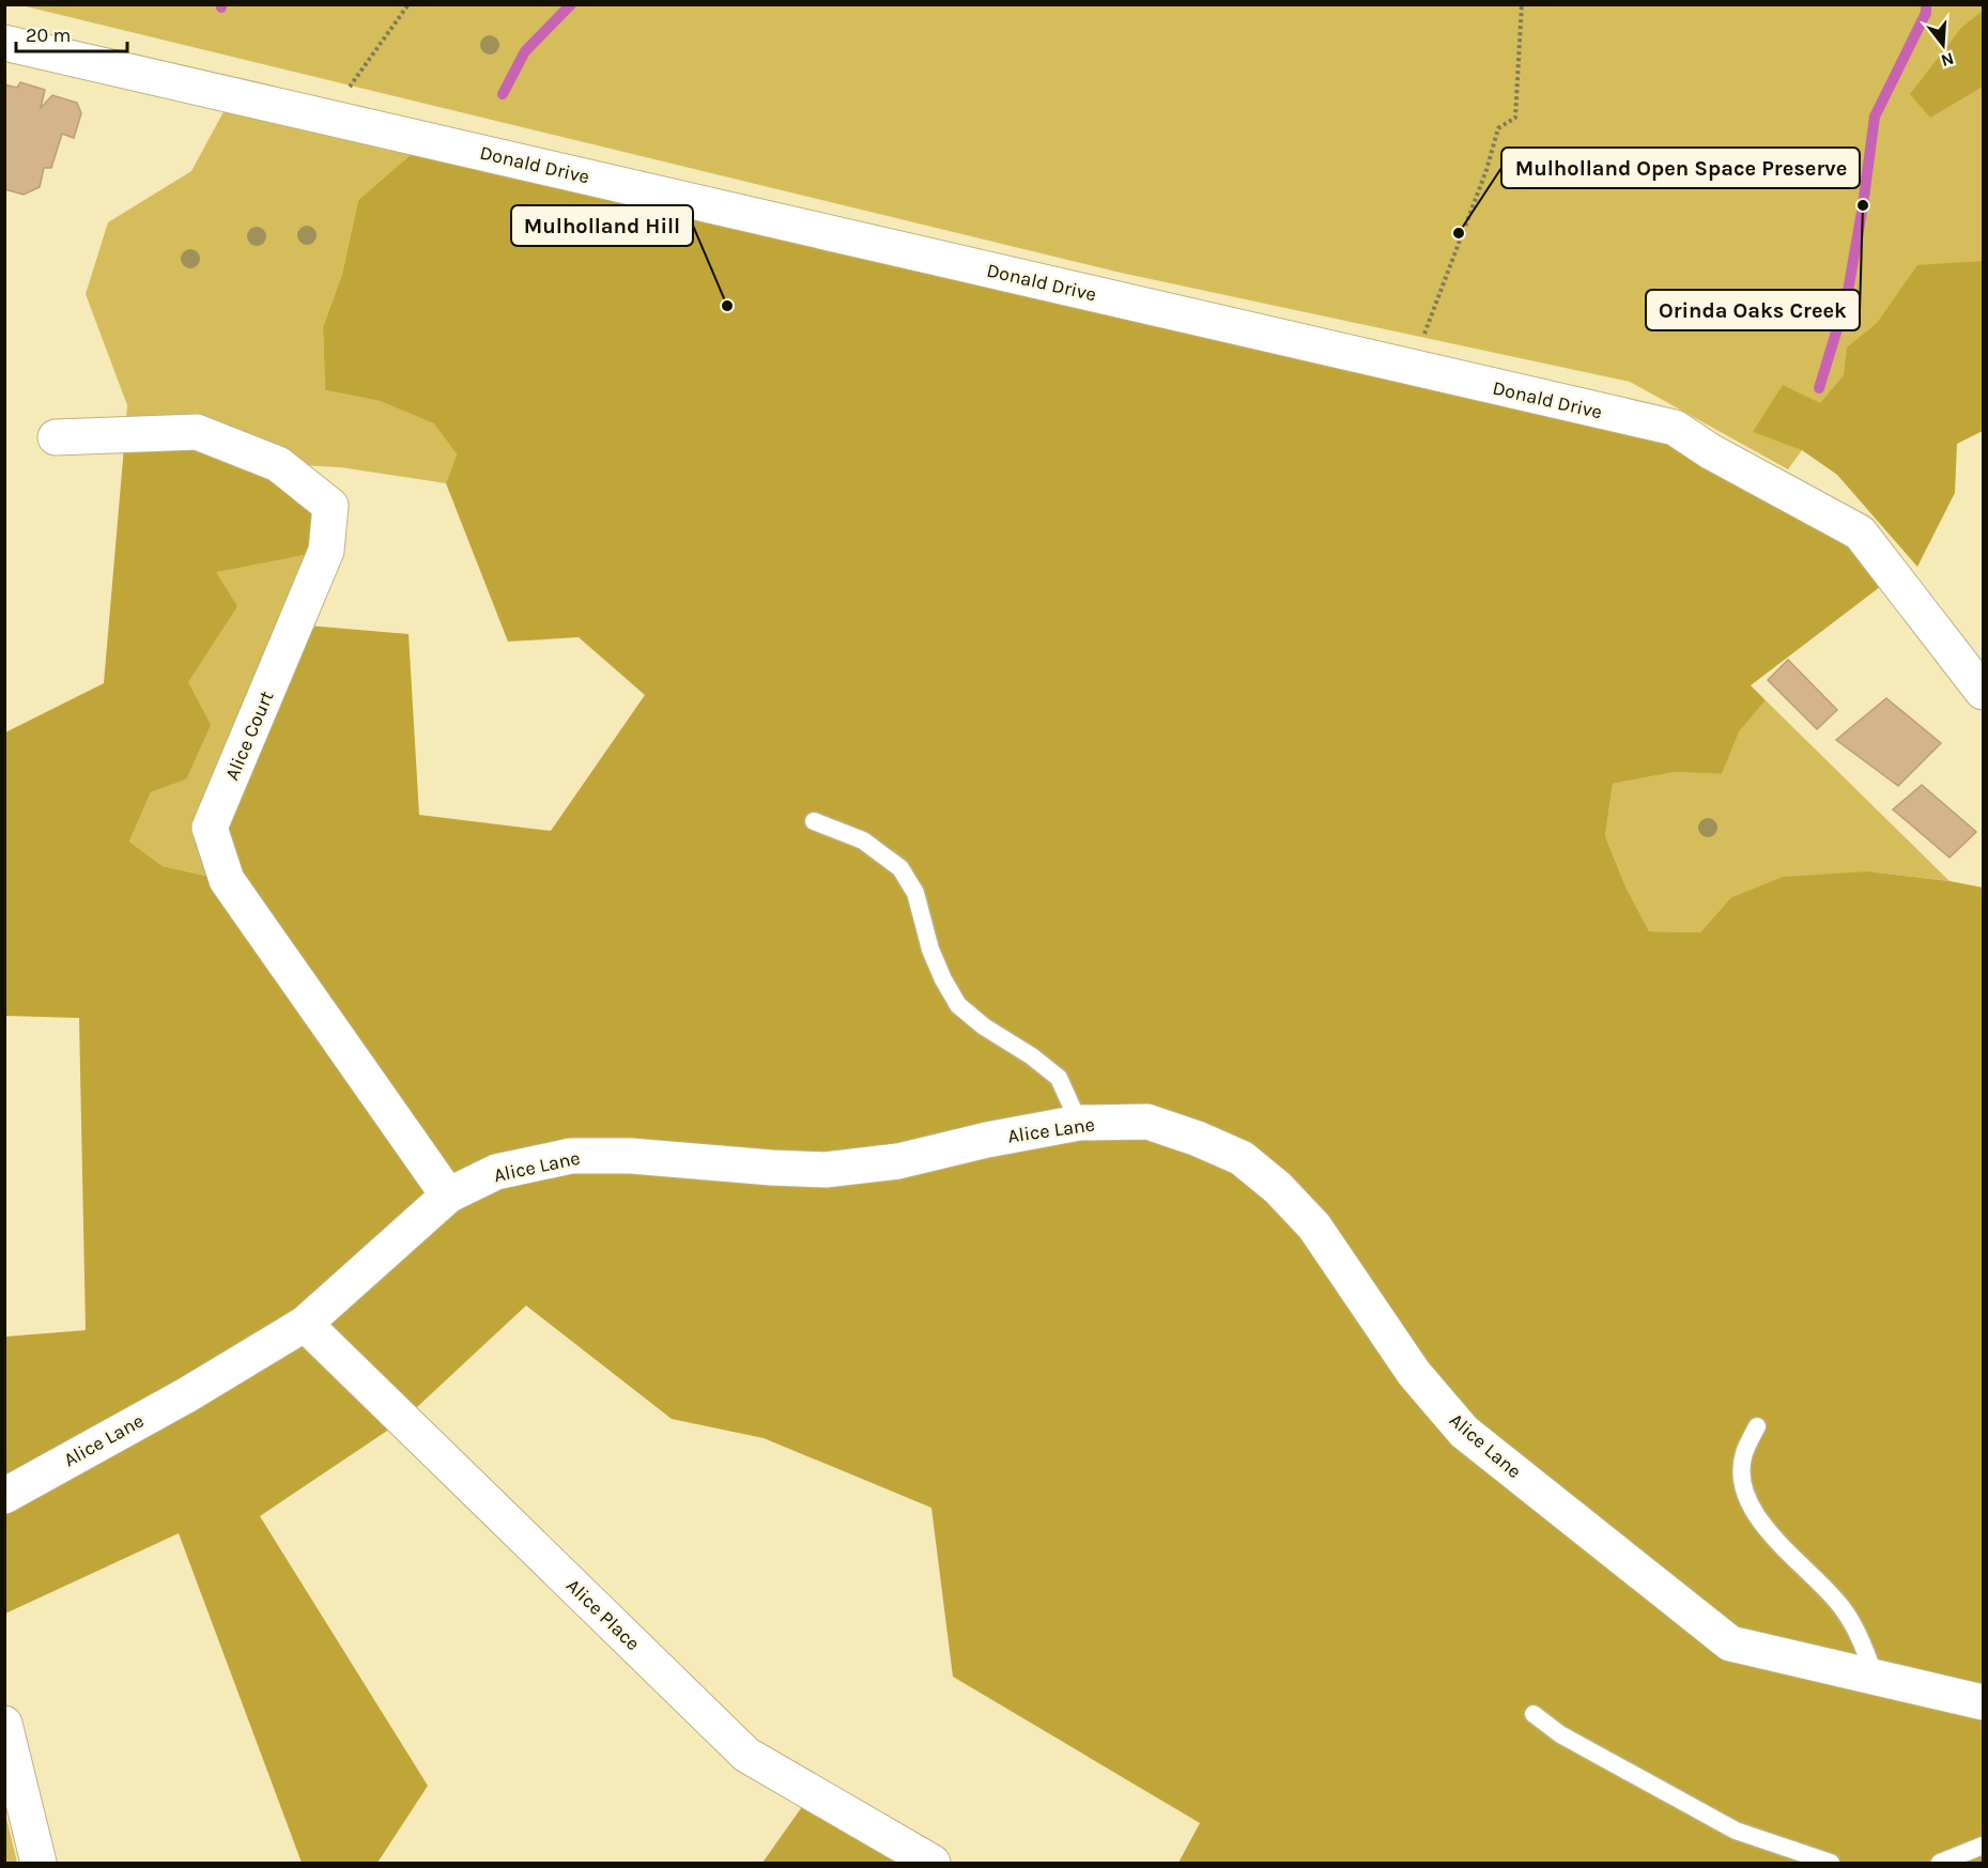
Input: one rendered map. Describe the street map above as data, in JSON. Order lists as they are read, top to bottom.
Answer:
{
  "streets": {
    "street": [
      "Donald Drive",
      "Alice Court",
      "Alice Lane",
      "Alice Place"
    ]
  },
  "crossings": [
    ["Alice Court", "Alice Lane"],
    ["Alice Lane", "Alice Place"]
  ],
  "places": ["Orinda Oaks Creek", "Mulholland Open Space Preserve", "Mulholland Hill"],
  "scale_bar": "20 m",
  "north": "bottom"
}
